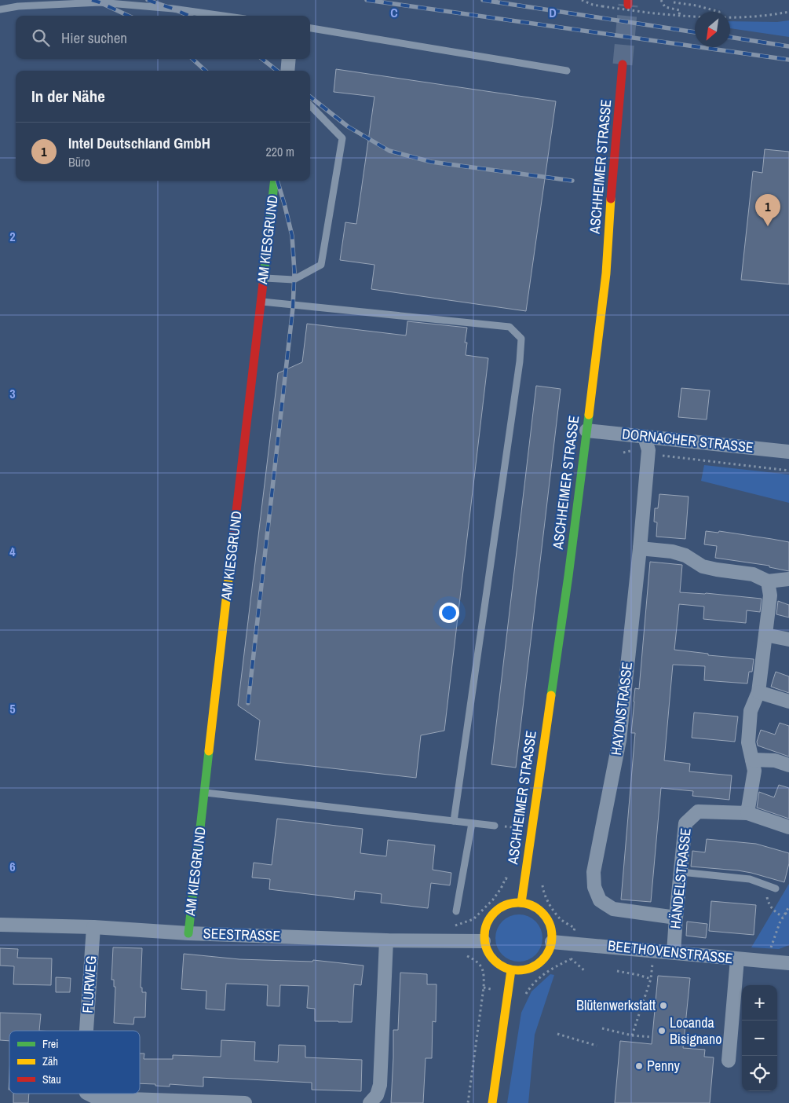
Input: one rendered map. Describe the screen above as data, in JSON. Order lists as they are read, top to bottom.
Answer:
{
  "streets": {
    "main road": ["ASCHHEIMER STRASSE", "AM KIESGRUND"],
    "street": [
      "DORNACHER STRASSE",
      "HAYDNSTRASSE",
      "HÄNDELSTRASSE",
      "SEESTRASSE",
      "BEETHOVENSTRASSE",
      "FLURWEG"
    ]
  },
  "crossings": [
    ["ASCHHEIMER STRASSE", "DORNACHER STRASSE"],
    ["ASCHHEIMER STRASSE", "SEESTRASSE"],
    ["ASCHHEIMER STRASSE", "BEETHOVENSTRASSE"],
    ["AM KIESGRUND", "SEESTRASSE"],
    ["DORNACHER STRASSE", "HAYDNSTRASSE"],
    ["HAYDNSTRASSE", "HÄNDELSTRASSE"],
    ["HÄNDELSTRASSE", "BEETHOVENSTRASSE"],
    ["SEESTRASSE", "BEETHOVENSTRASSE"],
    ["SEESTRASSE", "FLURWEG"]
  ],
  "places": ["Blütenwerkstatt", "Locanda Bisignano", "Penny"],
  "legend": ["Frei", "Zäh", "Stau"],
  "north": "bottom left",
  "page": {
    "search": "Hier suchen",
    "heading": "In der Nähe",
    "list": [
      {
        "mark": "1",
        "name": "Intel Deutschland GmbH",
        "note": "Büro",
        "value": "220 m"
      }
    ],
    "pins": "1",
    "map_buttons": ["+", "−"]
  },
  "grid": {
    "columns": ["C", "D"],
    "rows": [
      "2",
      "3",
      "4",
      "5",
      "6"
    ]
  }
}
